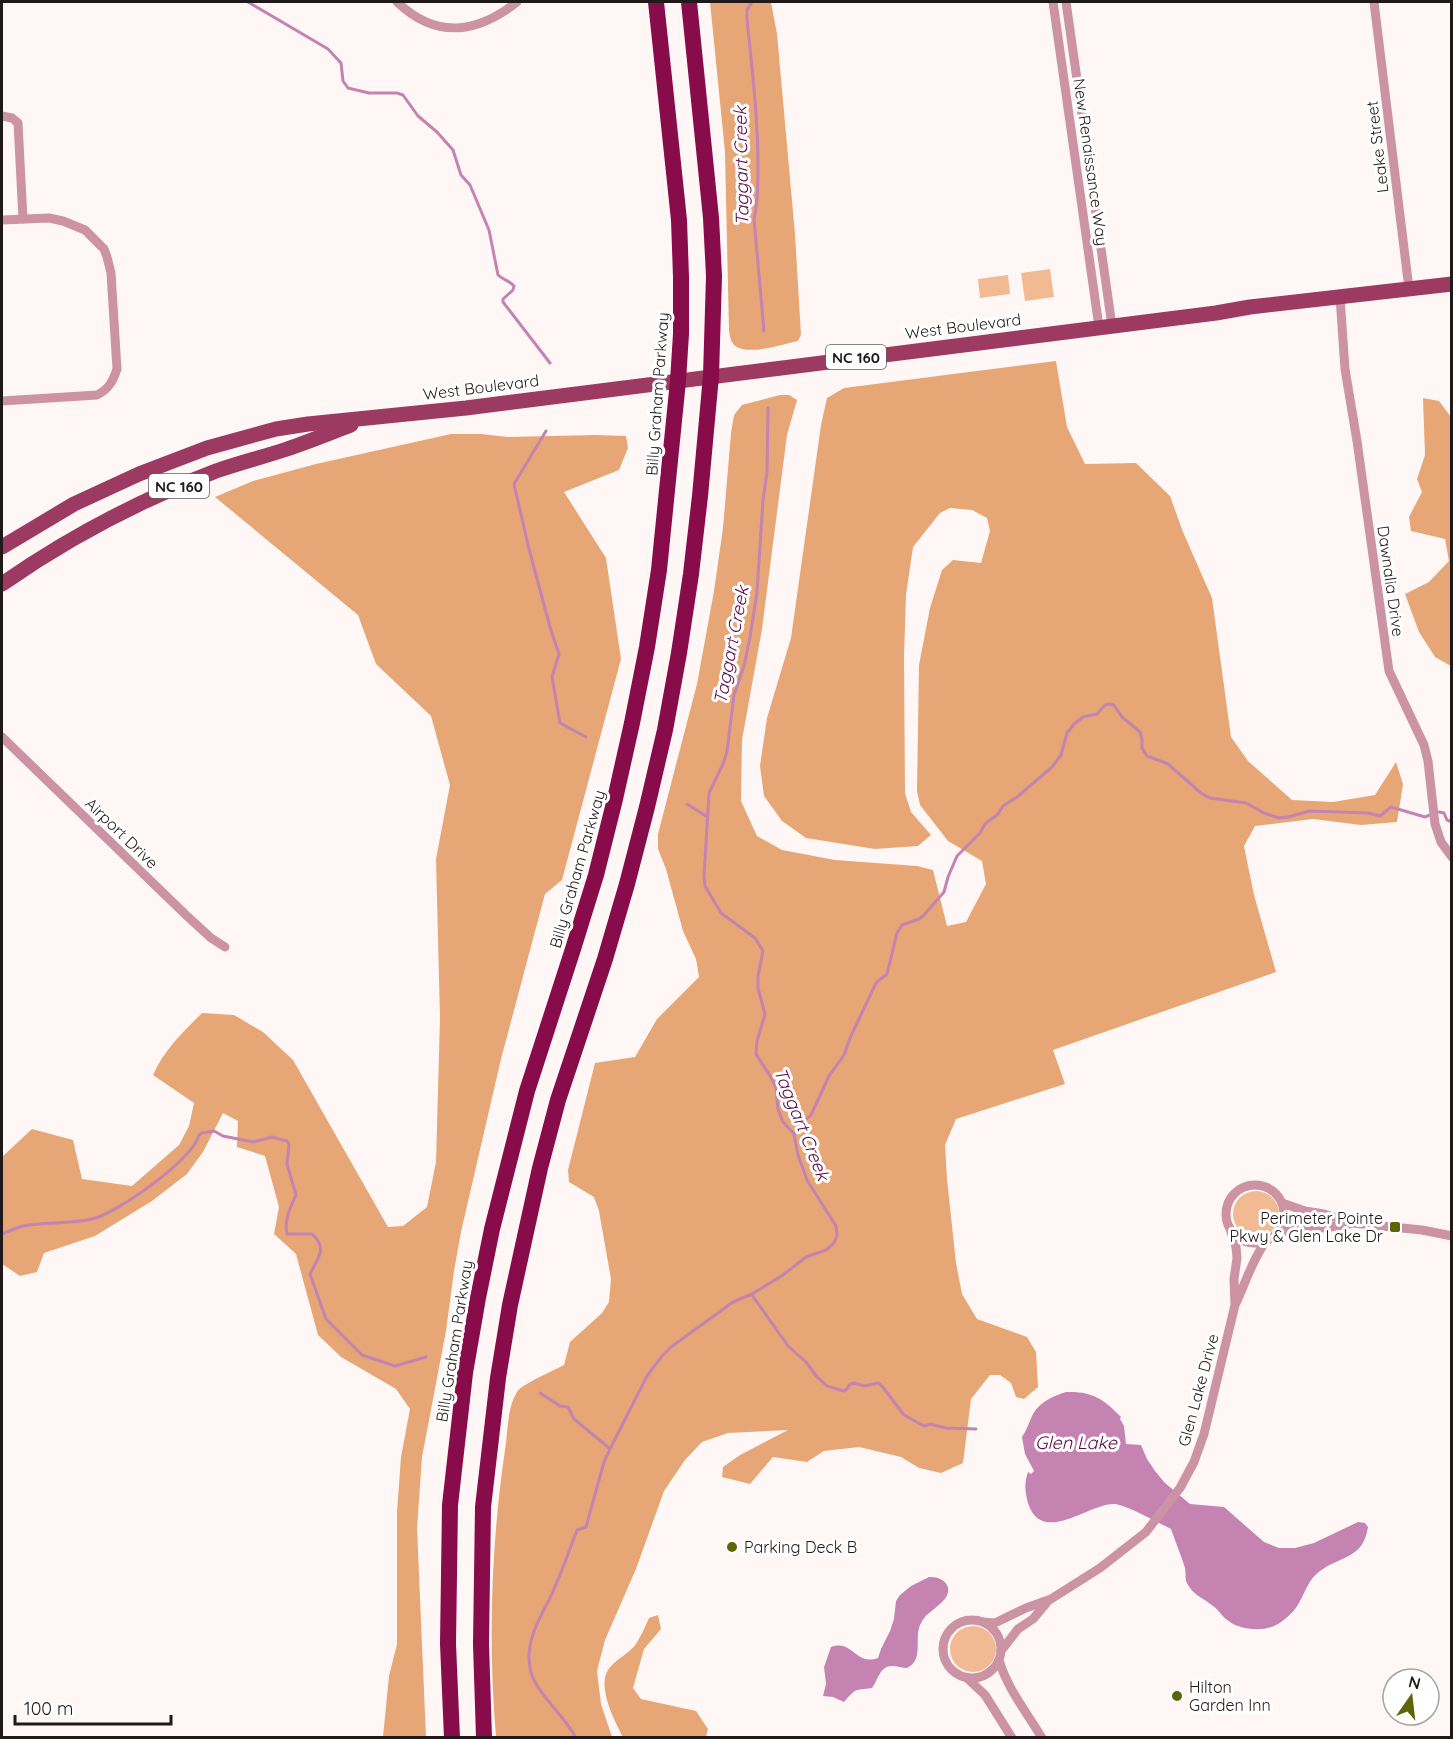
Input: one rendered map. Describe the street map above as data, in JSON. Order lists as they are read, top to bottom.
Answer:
{
  "streets": {
    "highway": ["Billy Graham Parkway"],
    "main road": ["West Boulevard", "NC 160"],
    "street": [
      "Leake Street",
      "New Renaissance Way",
      "Dawnalia Drive",
      "Airport Drive",
      "Glen Lake Drive"
    ]
  },
  "crossings": [
    ["Leake Street", "West Boulevard"],
    ["New Renaissance Way", "West Boulevard"],
    ["West Boulevard", "Billy Graham Parkway"],
    ["West Boulevard", "Dawnalia Drive"]
  ],
  "water": ["Taggart Creek", "Glen Lake"],
  "places": {
    "transit": ["Perimeter Pointe Pkwy & Glen Lake Dr"],
    "other": ["Parking Deck B", "Hilton Garden Inn"]
  },
  "scale_bar": "100 m",
  "north": "top"
}
